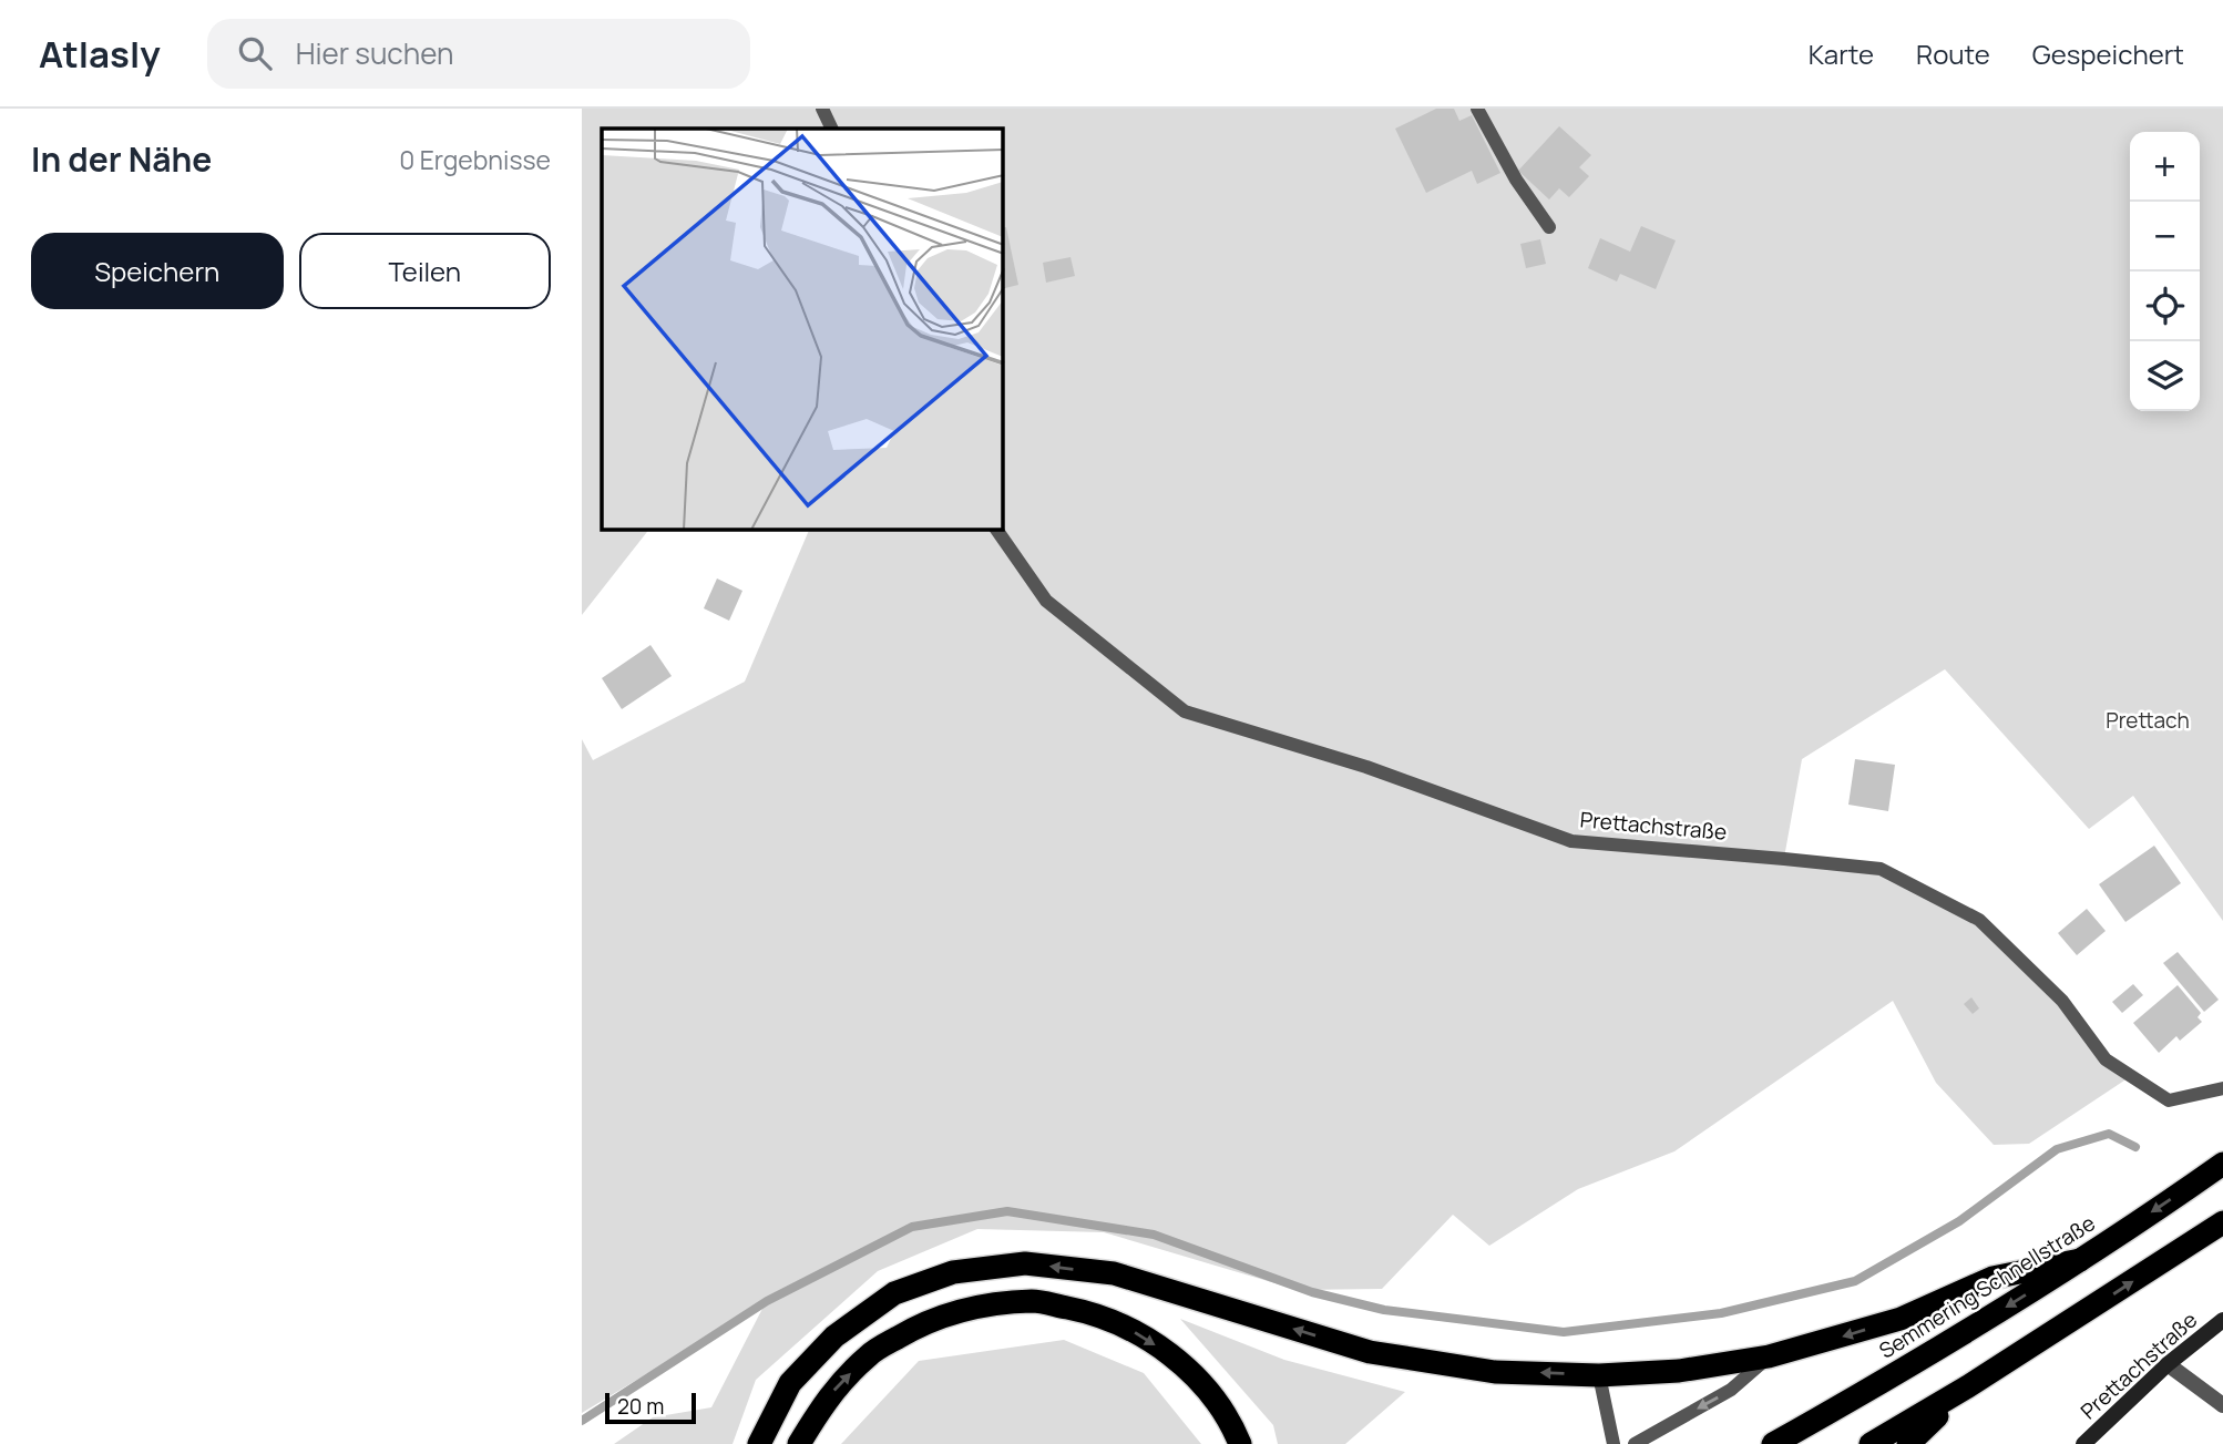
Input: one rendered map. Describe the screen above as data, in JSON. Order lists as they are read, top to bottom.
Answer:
{
  "streets": {
    "highway": ["Semmering Schnellstraße"],
    "street": ["Prettachstraße"]
  },
  "parks": ["Prettach"],
  "scale_bar": "20 m",
  "page": {
    "header": "Atlasly",
    "search": "Hier suchen",
    "nav": ["Karte", "Route", "Gespeichert"],
    "heading": ["In der Nähe", "0 Ergebnisse"],
    "map_buttons": ["+", "−"],
    "buttons": ["Speichern", "Teilen"],
    "scale": "20 m"
  }
}
